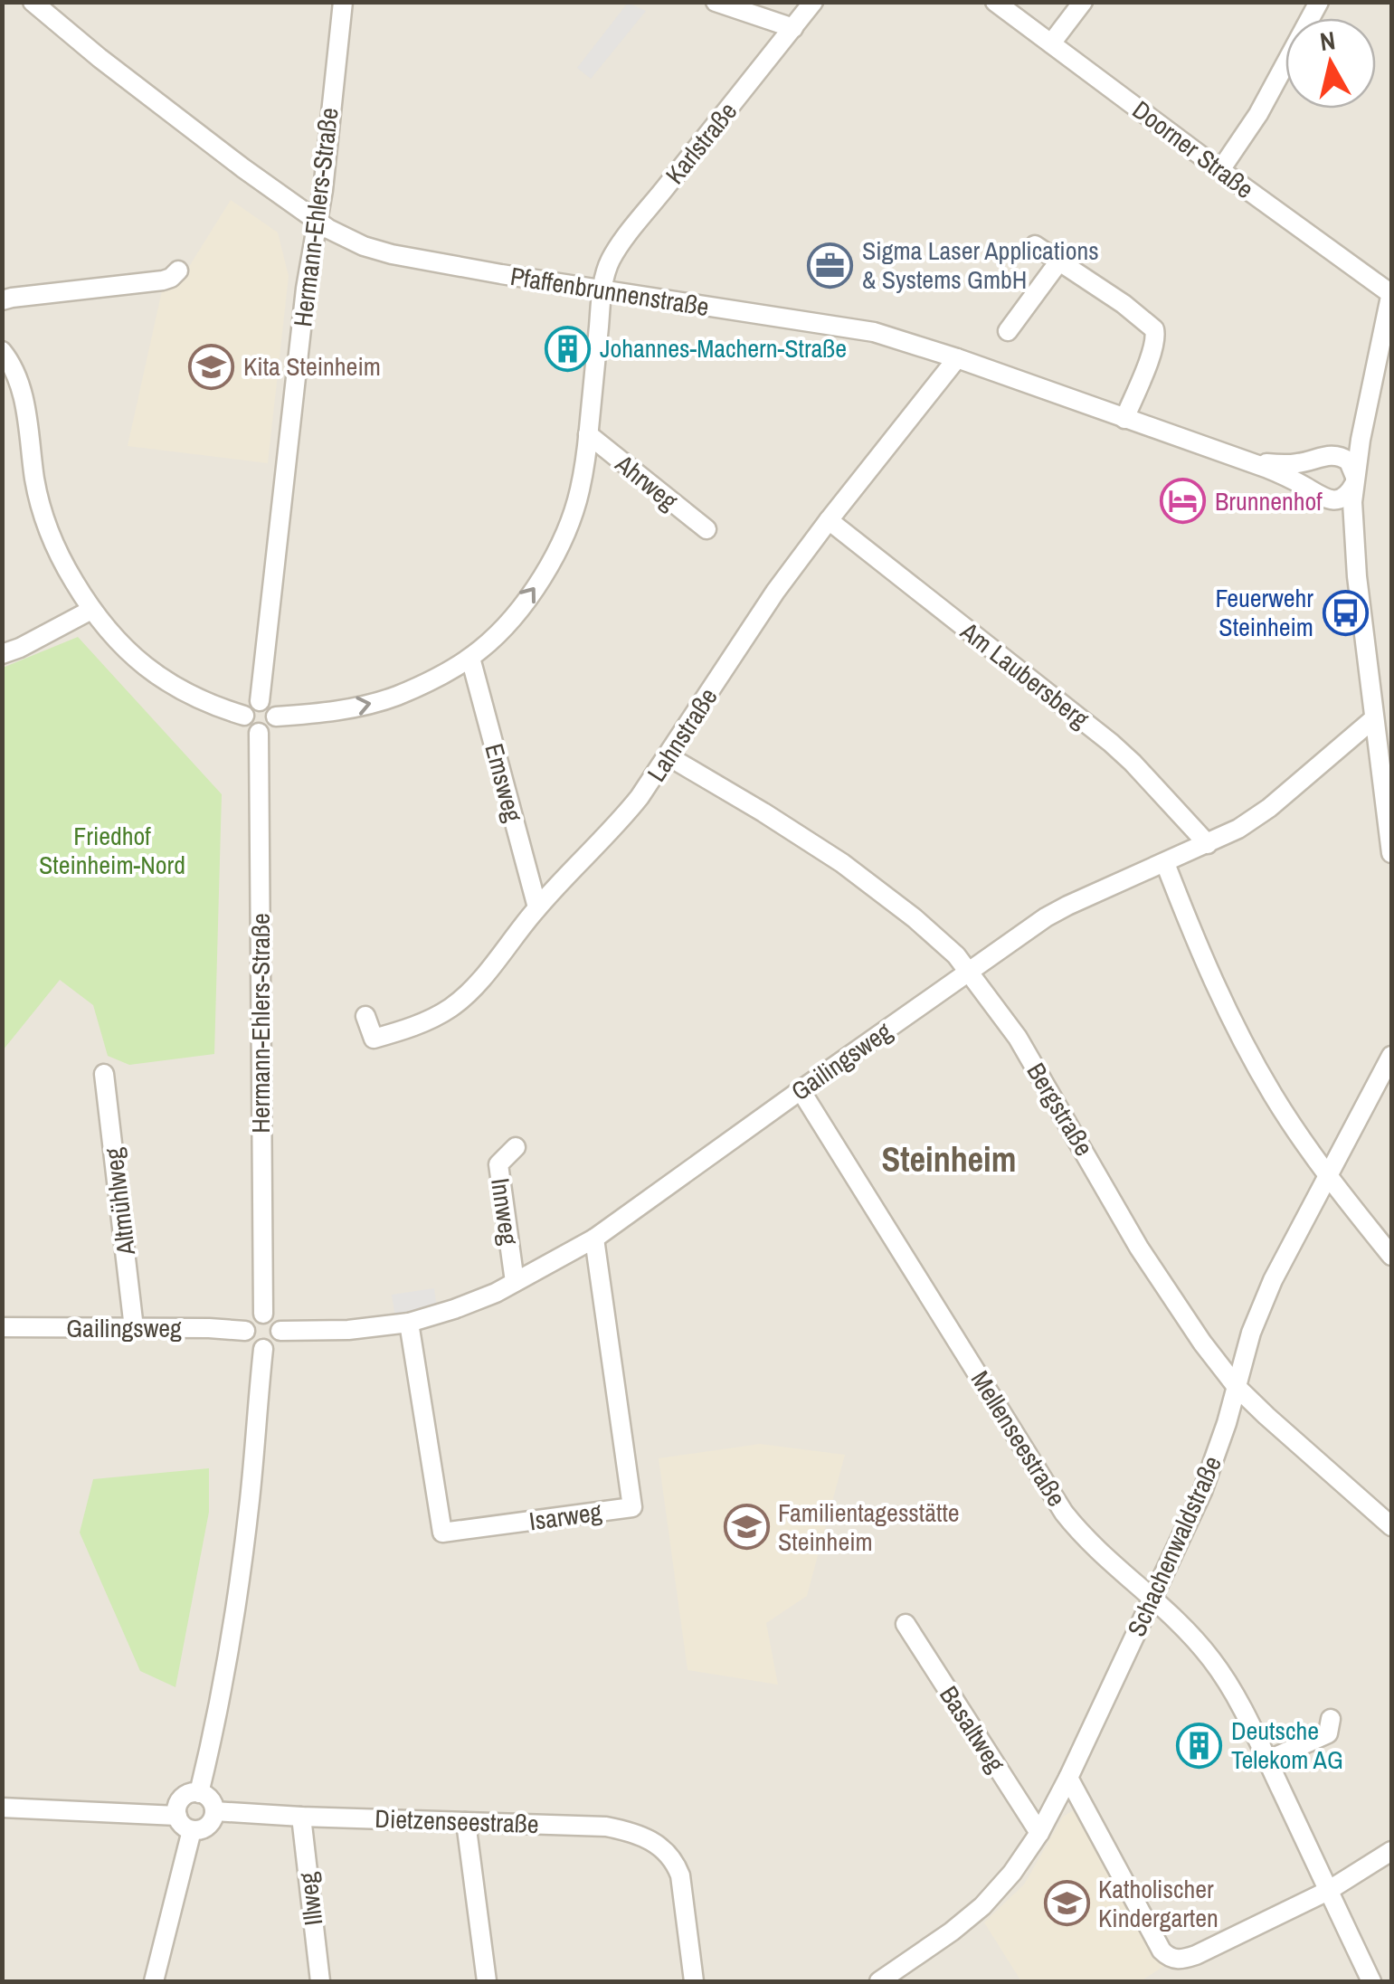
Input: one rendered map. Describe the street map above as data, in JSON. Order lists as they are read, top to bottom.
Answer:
{
  "streets": {
    "street": [
      "Karlstraße",
      "Doorner Straße",
      "Hermann-Ehlers-Straße",
      "Pfaffenbrunnenstraße",
      "Ahrweg",
      "Am Laubersberg",
      "Lahnstraße",
      "Emsweg",
      "Gailingsweg",
      "Bergstraße",
      "Altmühlweg",
      "Innweg",
      "Mellenseestraße",
      "Isarweg",
      "Schachenwaldstraße",
      "Basaltweg",
      "Dietzenseestraße",
      "Illweg"
    ]
  },
  "crossings": [
    ["Karlstraße", "Pfaffenbrunnenstraße"],
    ["Hermann-Ehlers-Straße", "Pfaffenbrunnenstraße"],
    ["Hermann-Ehlers-Straße", "Gailingsweg"],
    ["Pfaffenbrunnenstraße", "Lahnstraße"],
    ["Am Laubersberg", "Lahnstraße"],
    ["Am Laubersberg", "Gailingsweg"],
    ["Lahnstraße", "Emsweg"],
    ["Lahnstraße", "Bergstraße"],
    ["Gailingsweg", "Bergstraße"],
    ["Gailingsweg", "Altmühlweg"],
    ["Gailingsweg", "Innweg"],
    ["Gailingsweg", "Mellenseestraße"],
    ["Gailingsweg", "Isarweg"],
    ["Bergstraße", "Schachenwaldstraße"],
    ["Mellenseestraße", "Schachenwaldstraße"],
    ["Schachenwaldstraße", "Basaltweg"],
    ["Dietzenseestraße", "Illweg"]
  ],
  "districts": ["Steinheim"],
  "parks": ["Friedhof Steinheim-Nord"],
  "places": {
    "office": ["Sigma Laser Applications & Systems GmbH"],
    "building": ["Johannes-Machern-Straße", "Deutsche Telekom AG"],
    "school or university": ["Kita Steinheim", "Familientagesstätte Steinheim", "Katholischer Kindergarten"],
    "hotel": ["Brunnenhof"],
    "bus stop": ["Feuerwehr Steinheim"]
  },
  "north": "top"
}
